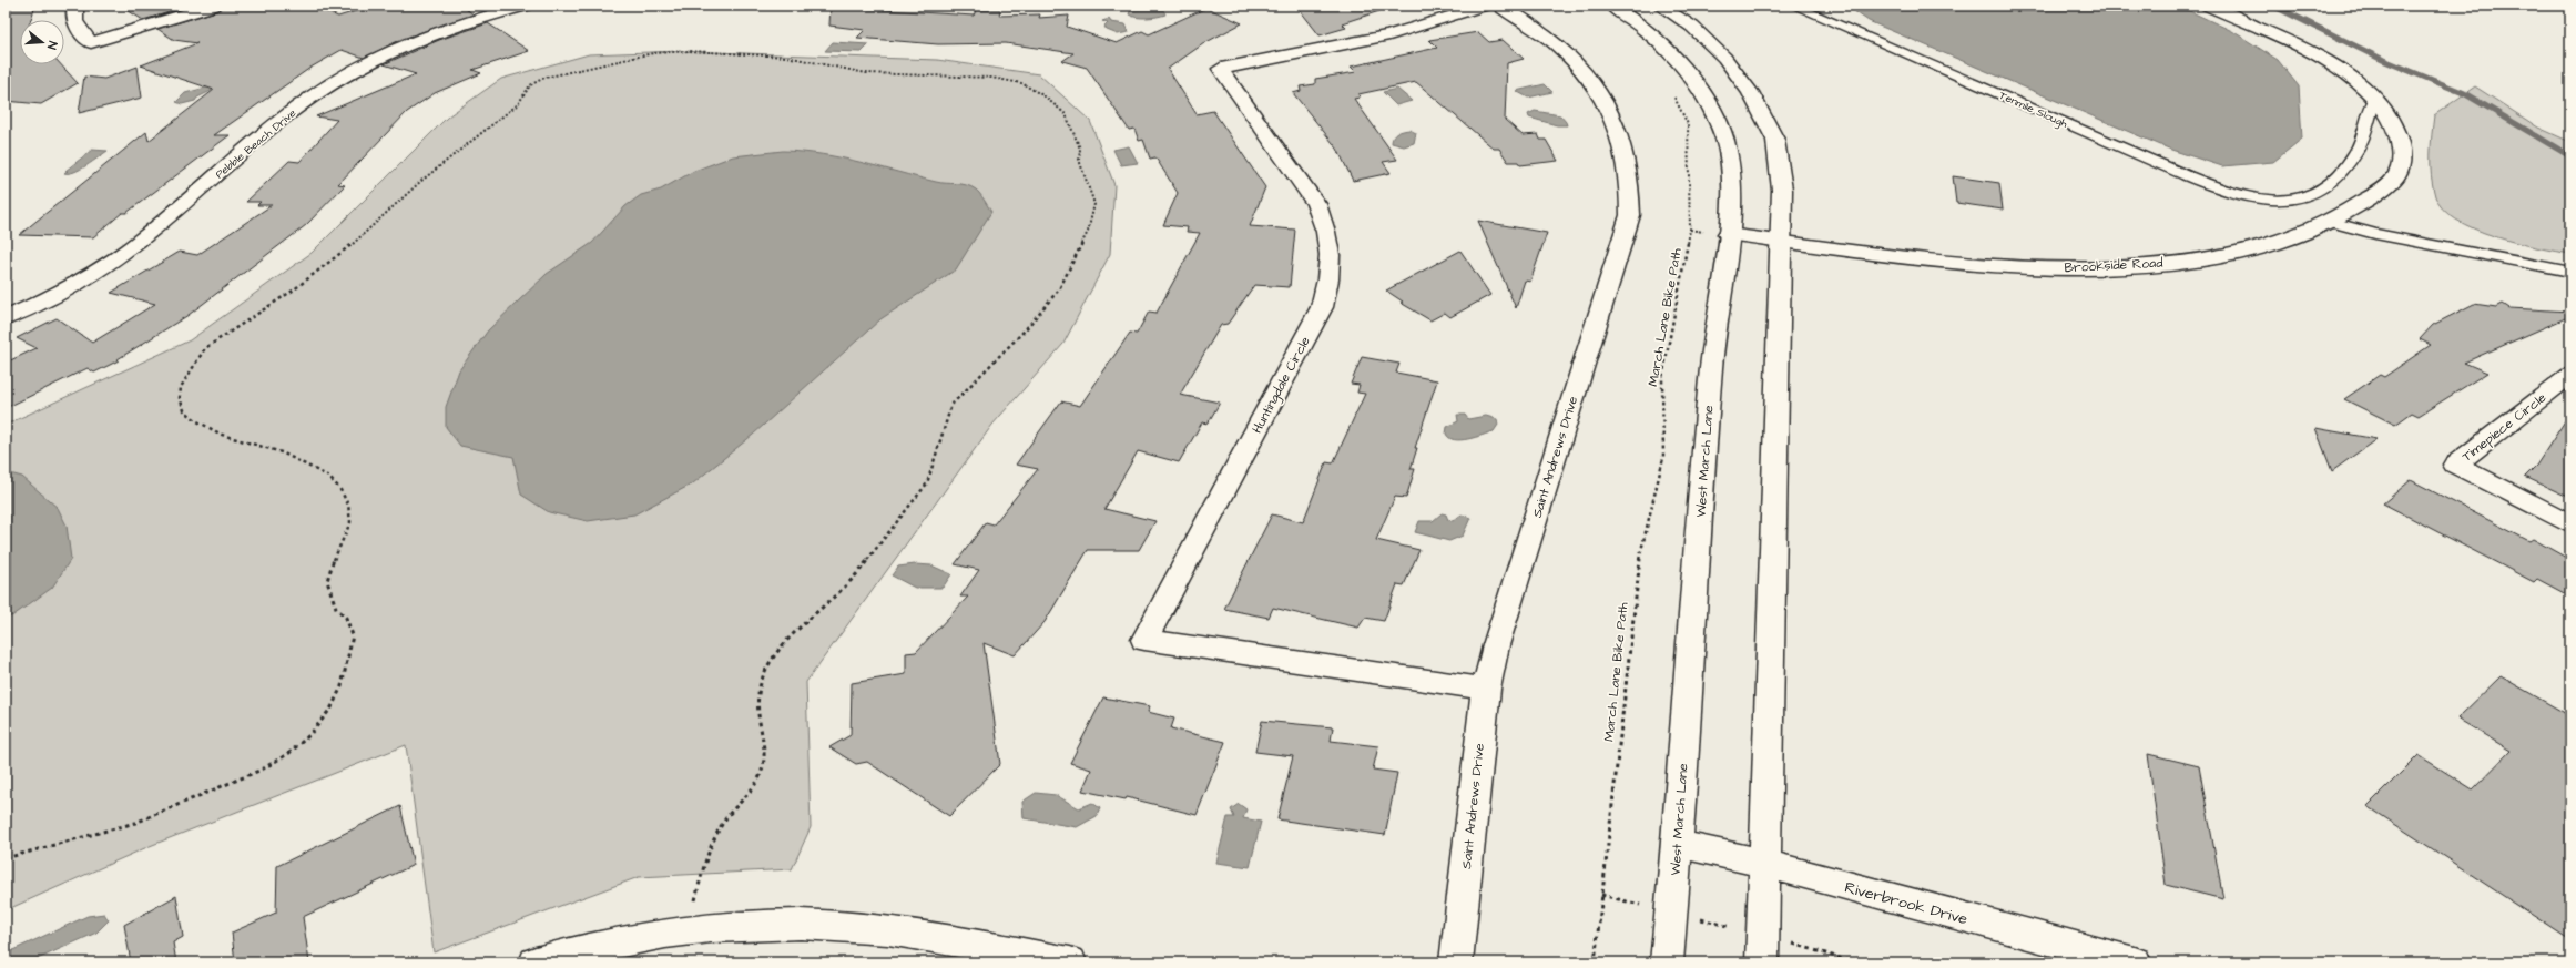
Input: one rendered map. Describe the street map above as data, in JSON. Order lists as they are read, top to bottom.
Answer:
{
  "streets": {
    "street": [
      "Pebble Beach Drive",
      "Brookside Road",
      "Huntingdale Circle",
      "Timepiece Circle",
      "Saint Andrews Drive",
      "West March Lane",
      "Riverbrook Drive"
    ],
    "lane": ["Tenmile Slough"],
    "path": ["March Lane Bike Path"]
  },
  "crossings": [
    ["Tenmile Slough", "Brookside Road"],
    ["Brookside Road", "West March Lane"],
    ["Huntingdale Circle", "Saint Andrews Drive"],
    ["West March Lane", "Riverbrook Drive"]
  ],
  "north": "right"
}
